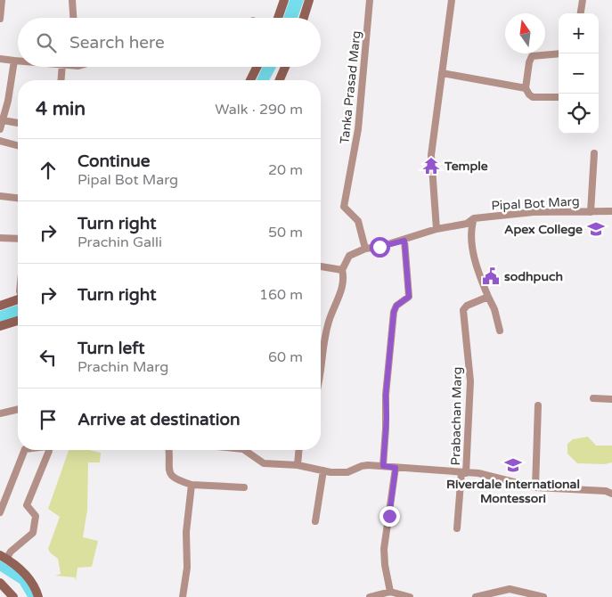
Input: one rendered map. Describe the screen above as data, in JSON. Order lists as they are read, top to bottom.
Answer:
{
  "streets": {
    "street": ["Tanka Prasad Marg", "Pipal Bot Marg", "Prabachan Marg"]
  },
  "crossings": [
    ["Tanka Prasad Marg", "Pipal Bot Marg"]
  ],
  "places": {
    "temple": ["Temple"],
    "school or university": ["Apex College", "Riverdale International Montessori"],
    "public building": ["sodhpuch"]
  },
  "north": "top",
  "page": {
    "map_buttons": ["+", "−"],
    "search": "Search here",
    "heading": ["4 min", "Walk · 290 m"],
    "list": [
      ["Continue", "Pipal Bot Marg", "20 m"],
      ["Turn right", "Prachin Galli", "50 m"],
      ["Turn right", "160 m"],
      ["Turn left", "Prachin Marg", "60 m"],
      "Arrive at destination"
    ]
  }
}
